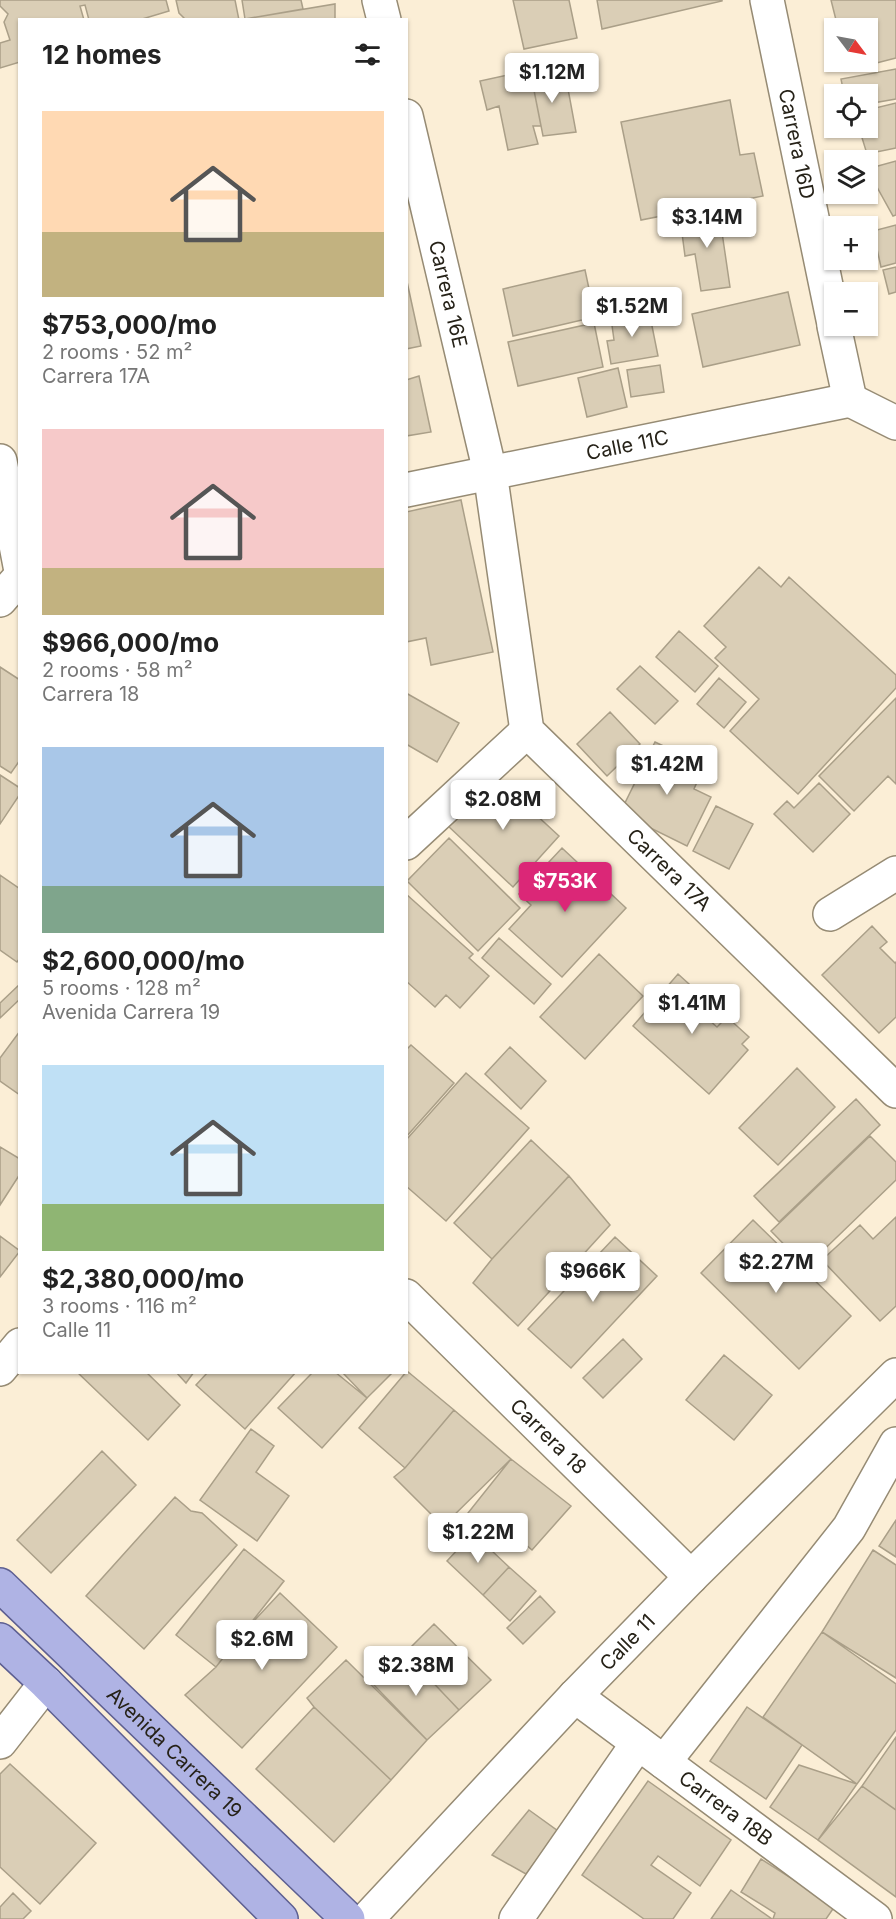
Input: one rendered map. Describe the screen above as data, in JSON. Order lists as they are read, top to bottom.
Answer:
{
  "streets": {
    "main road": ["Avenida Carrera 19"],
    "street": [
      "Carrera 16D",
      "Carrera 16E",
      "Calle 11C",
      "Carrera 17A",
      "Carrera 18",
      "Calle 11",
      "Carrera 18B"
    ]
  },
  "crossings": [
    ["Carrera 16D", "Calle 11C"],
    ["Carrera 16E", "Calle 11C"],
    ["Carrera 18", "Calle 11"],
    ["Calle 11", "Carrera 18B"]
  ],
  "north": "bottom right",
  "page": {
    "map_buttons": ["+", "−"],
    "heading": "12 homes",
    "price": [
      "$1.12M",
      "$3.14M",
      "$1.52M",
      "$1.42M",
      "$2.08M",
      "$753K",
      "$1.41M",
      "$2.27M",
      "$966K",
      "$1.22M",
      "$2.6M",
      "$2.38M"
    ],
    "list": [
      {
        "name": "$753,000/mo",
        "note": "2 rooms · 52 m² · Carrera 17A"
      },
      {
        "name": "$966,000/mo",
        "note": "2 rooms · 58 m² · Carrera 18"
      },
      {
        "name": "$2,600,000/mo",
        "note": "5 rooms · 128 m² · Avenida Carrera 19"
      },
      {
        "name": "$2,380,000/mo",
        "note": "3 rooms · 116 m² · Calle 11"
      }
    ]
  }
}
